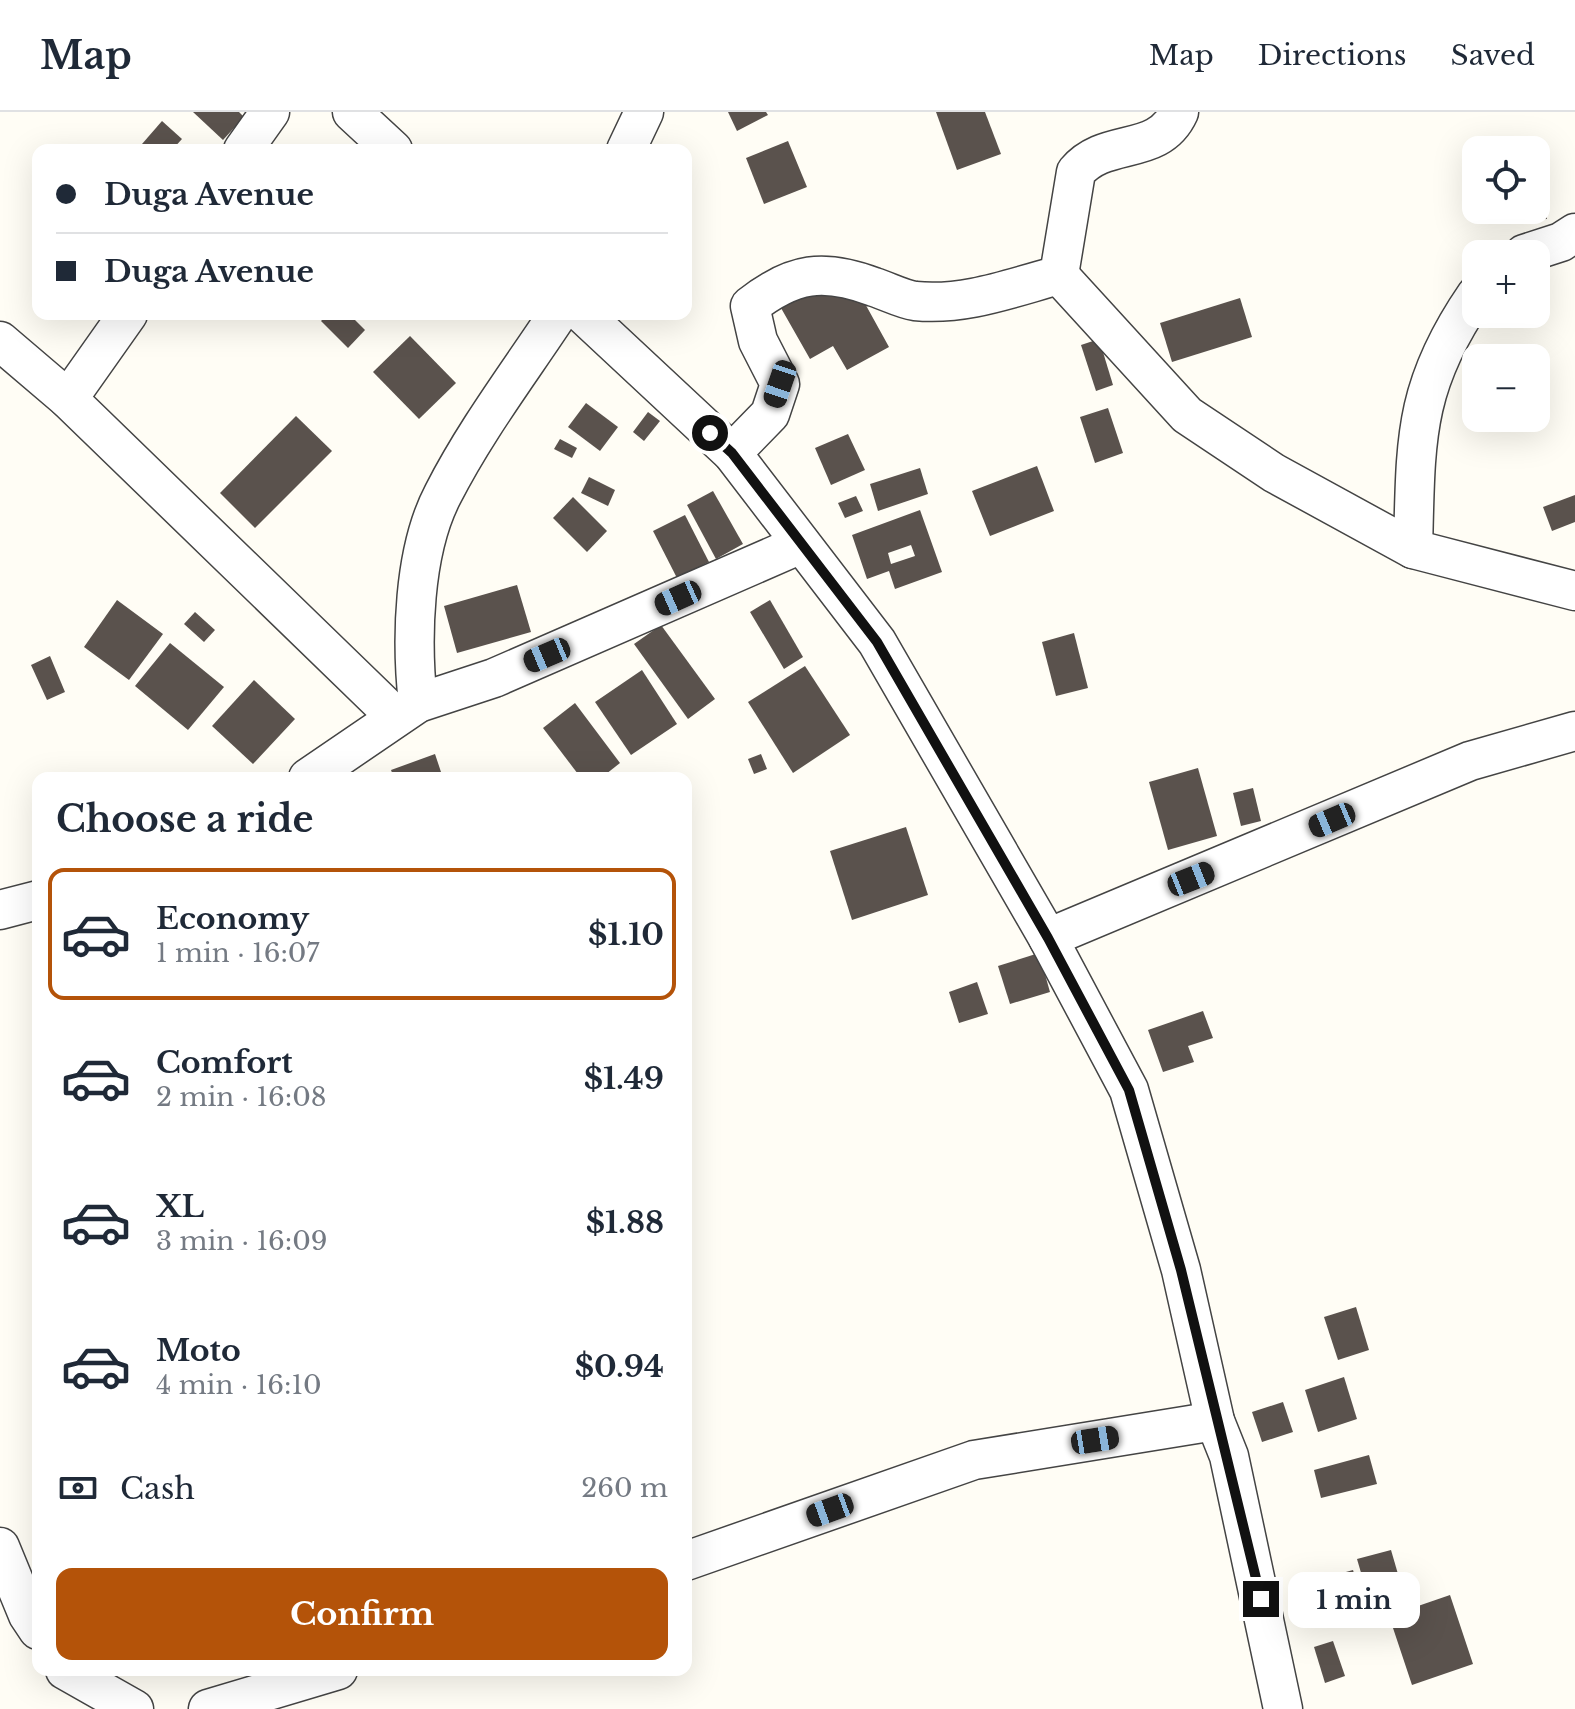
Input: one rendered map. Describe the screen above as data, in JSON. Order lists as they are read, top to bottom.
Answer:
{
  "page": {
    "header": "Map",
    "nav": ["Map", "Directions", "Saved"],
    "map_buttons": ["+", "−"],
    "banner": ["Duga Avenue", "Duga Avenue"],
    "heading": "Choose a ride",
    "list": [
      {
        "name": "Economy",
        "note": "1 min · 16:07",
        "value": "$1.10"
      },
      {
        "name": "Comfort",
        "note": "2 min · 16:08",
        "value": "$1.49"
      },
      {
        "name": "XL",
        "note": "3 min · 16:09",
        "value": "$1.88"
      },
      {
        "name": "Moto",
        "note": "4 min · 16:10",
        "value": "$0.94"
      }
    ],
    "pay": ["Cash", "260 m"],
    "buttons": "Confirm",
    "bubble": "1 min"
  }
}
